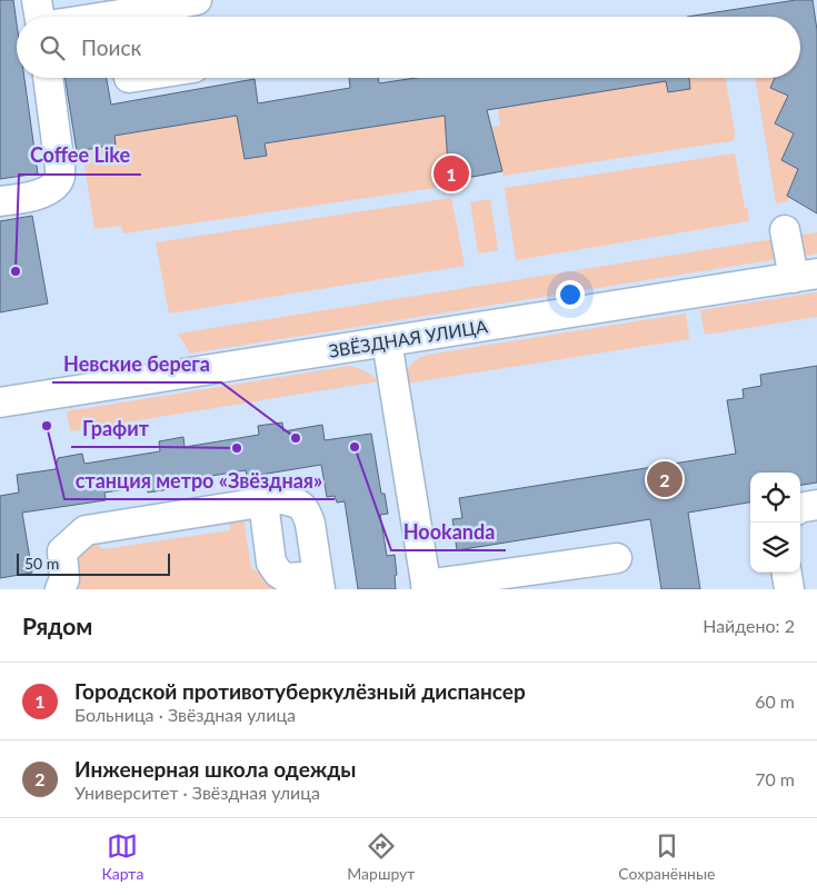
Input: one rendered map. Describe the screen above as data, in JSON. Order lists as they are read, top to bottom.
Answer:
{
  "streets": {
    "street": ["ЗВЁЗДНАЯ УЛИЦА"]
  },
  "places": [
    "Coffee Like",
    "станция метро «Звёздная»",
    "Невские берега",
    "Hookanda",
    "Графит"
  ],
  "scale_bar": "50 m",
  "page": {
    "search": "Поиск",
    "pins": ["1", "2"],
    "scale": "50 m",
    "heading": ["Рядом", "Найдено: 2"],
    "list": [
      {
        "mark": "1",
        "name": "Городской противотуберкулёзный диспансер",
        "note": "Больница · Звёздная улица",
        "value": "60 m"
      },
      {
        "mark": "2",
        "name": "Инженерная школа одежды",
        "note": "Университет · Звёздная улица",
        "value": "70 m"
      }
    ],
    "nav": ["Карта", "Маршрут", "Сохранённые"]
  }
}
